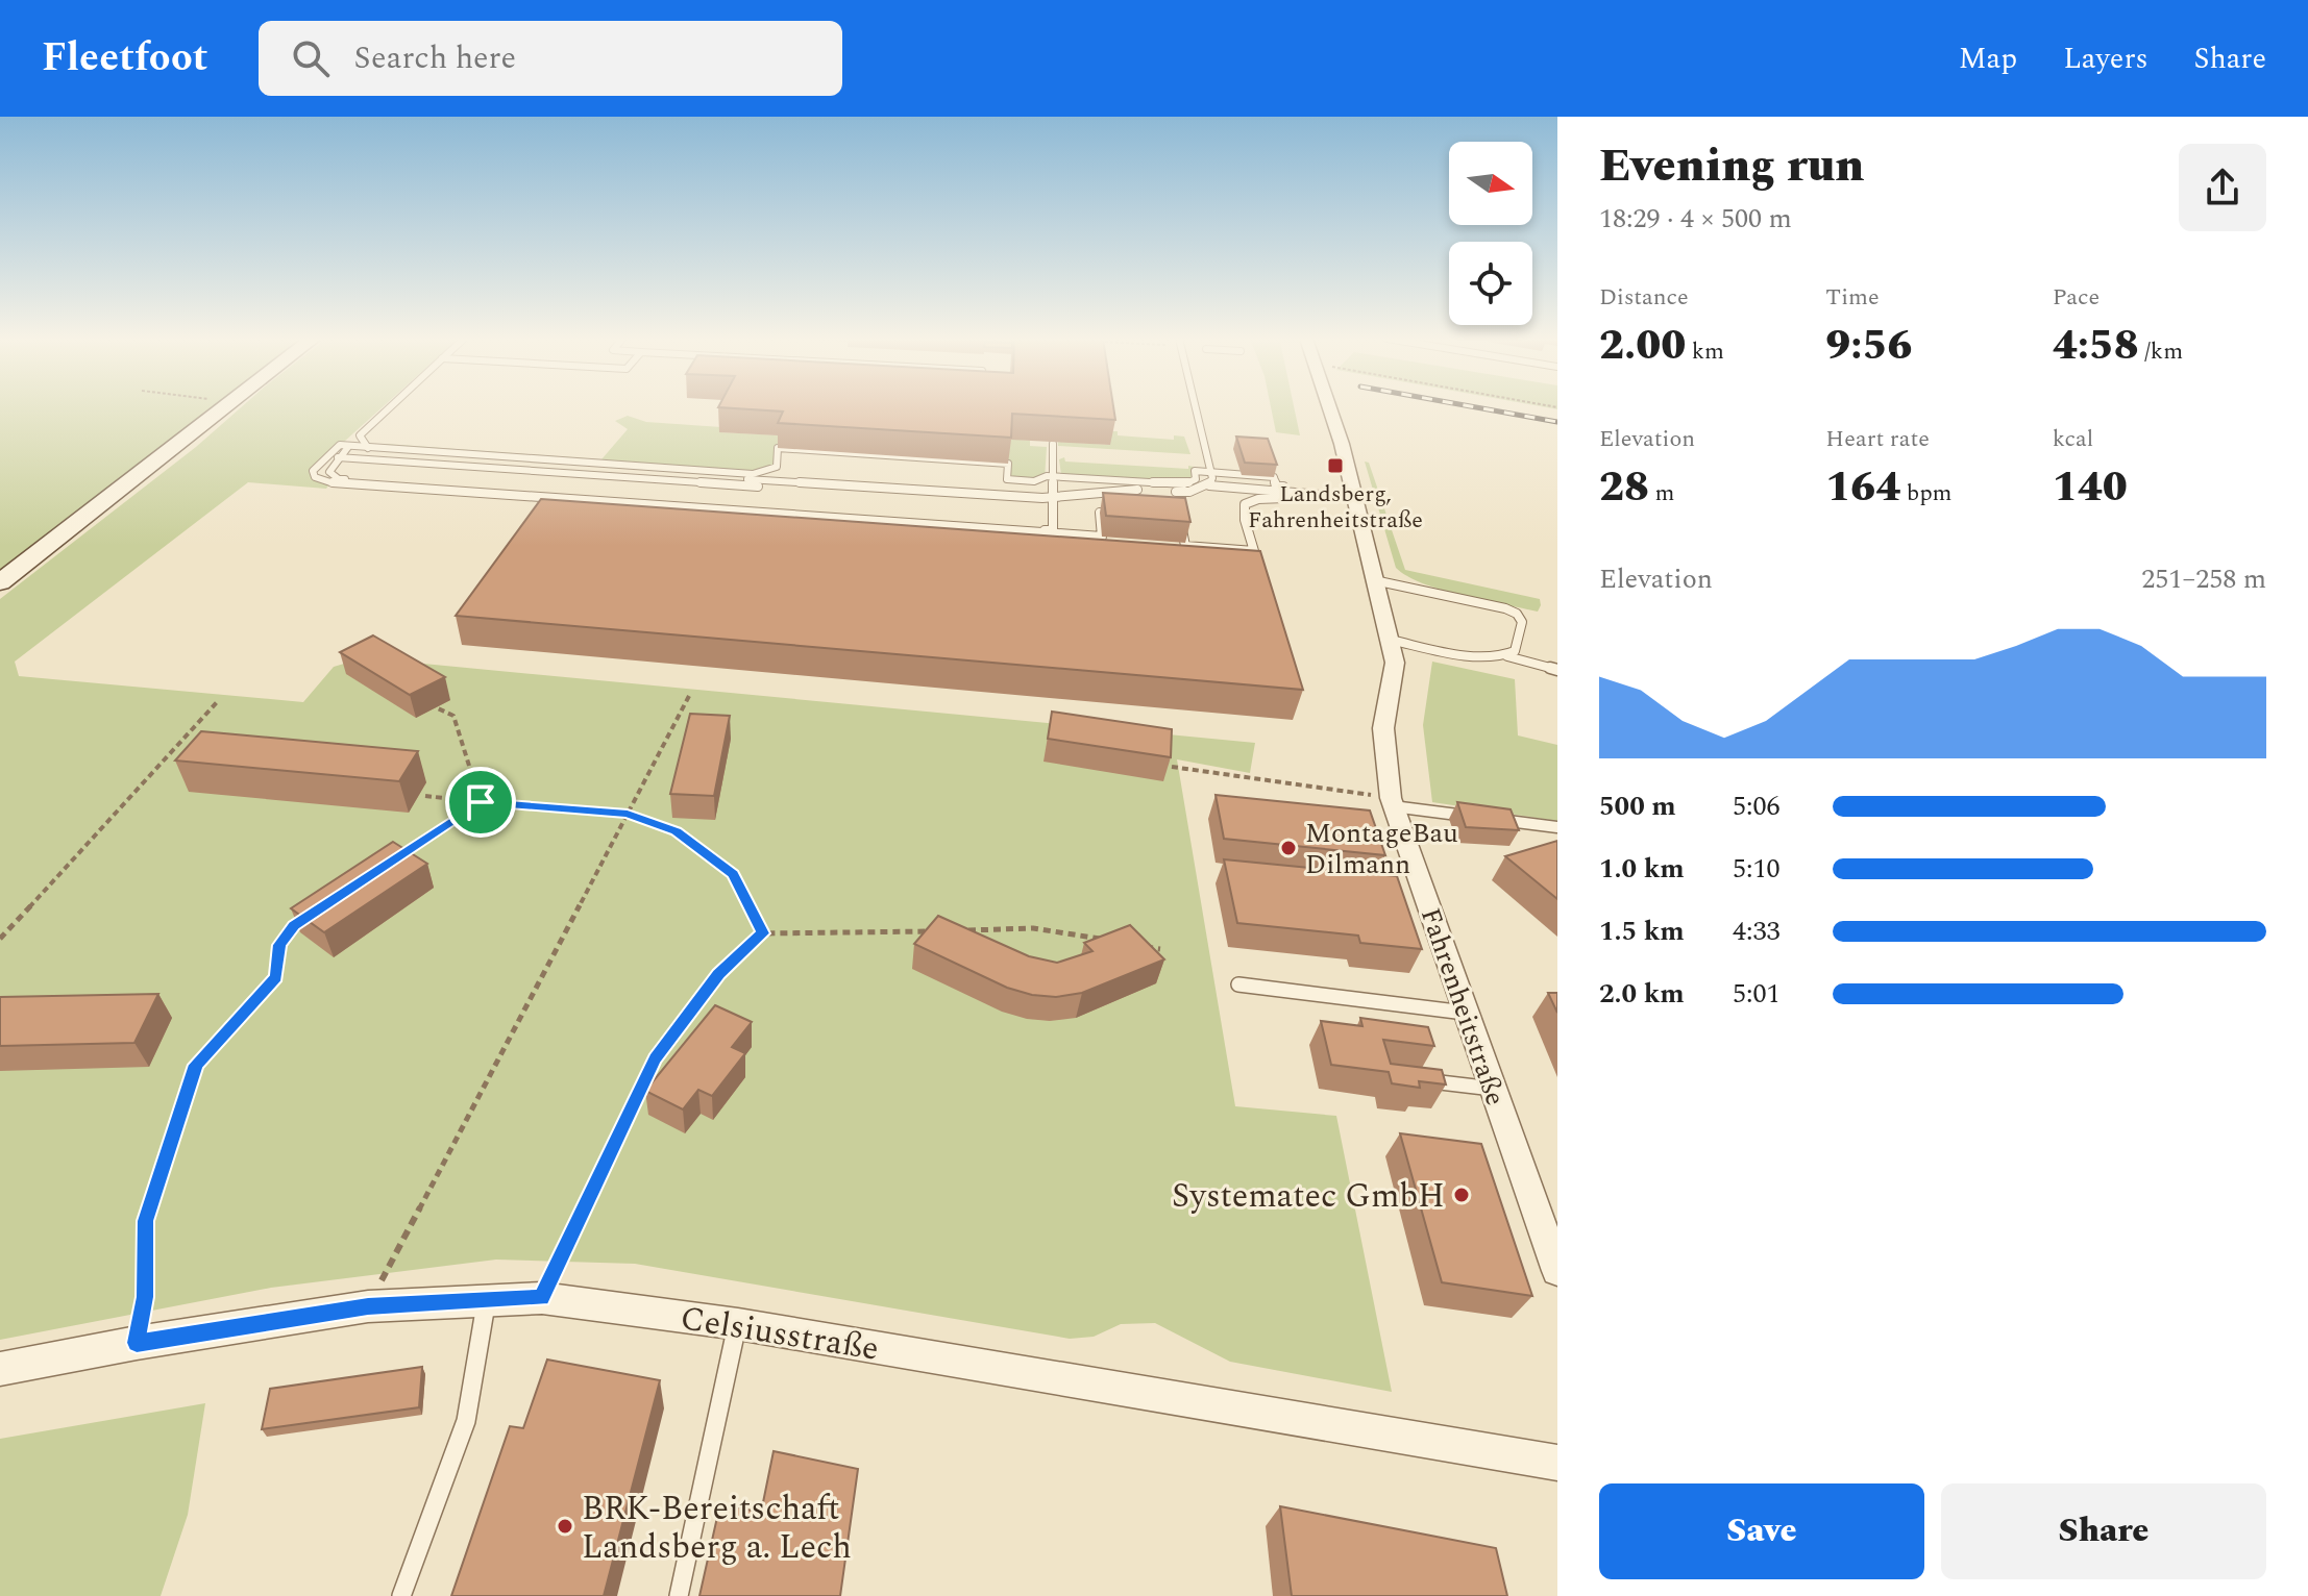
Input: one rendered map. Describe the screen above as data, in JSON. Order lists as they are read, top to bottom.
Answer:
{
  "streets": {
    "street": ["Fahrenheitstraße", "Celsiusstraße"]
  },
  "places": {
    "transit": ["Landsberg, Fahrenheitstraße"],
    "other": ["MontageBau Dilmann", "Systematec GmbH", "BRK-Bereitschaft Landsberg a. Lech"]
  },
  "north": "right",
  "page": {
    "header": "Fleetfoot",
    "search": "Search here",
    "nav": ["Map", "Layers", "Share"],
    "heading": ["Evening run", "18:29 · 4 × 500 m"],
    "stats": [
      ["Distance", "2.00 km"],
      ["Time", "9:56"],
      ["Pace", "4:58 /km"],
      ["Elevation", "28 m"],
      ["Heart rate", "164 bpm"],
      ["kcal", "140"]
    ],
    "chart": ["Elevation", "251–258 m"],
    "list": [
      {
        "name": "500 m",
        "note": "5:06"
      },
      {
        "name": "1.0 km",
        "note": "5:10"
      },
      {
        "name": "1.5 km",
        "note": "4:33"
      },
      {
        "name": "2.0 km",
        "note": "5:01"
      }
    ],
    "buttons": ["Save", "Share"]
  }
}
